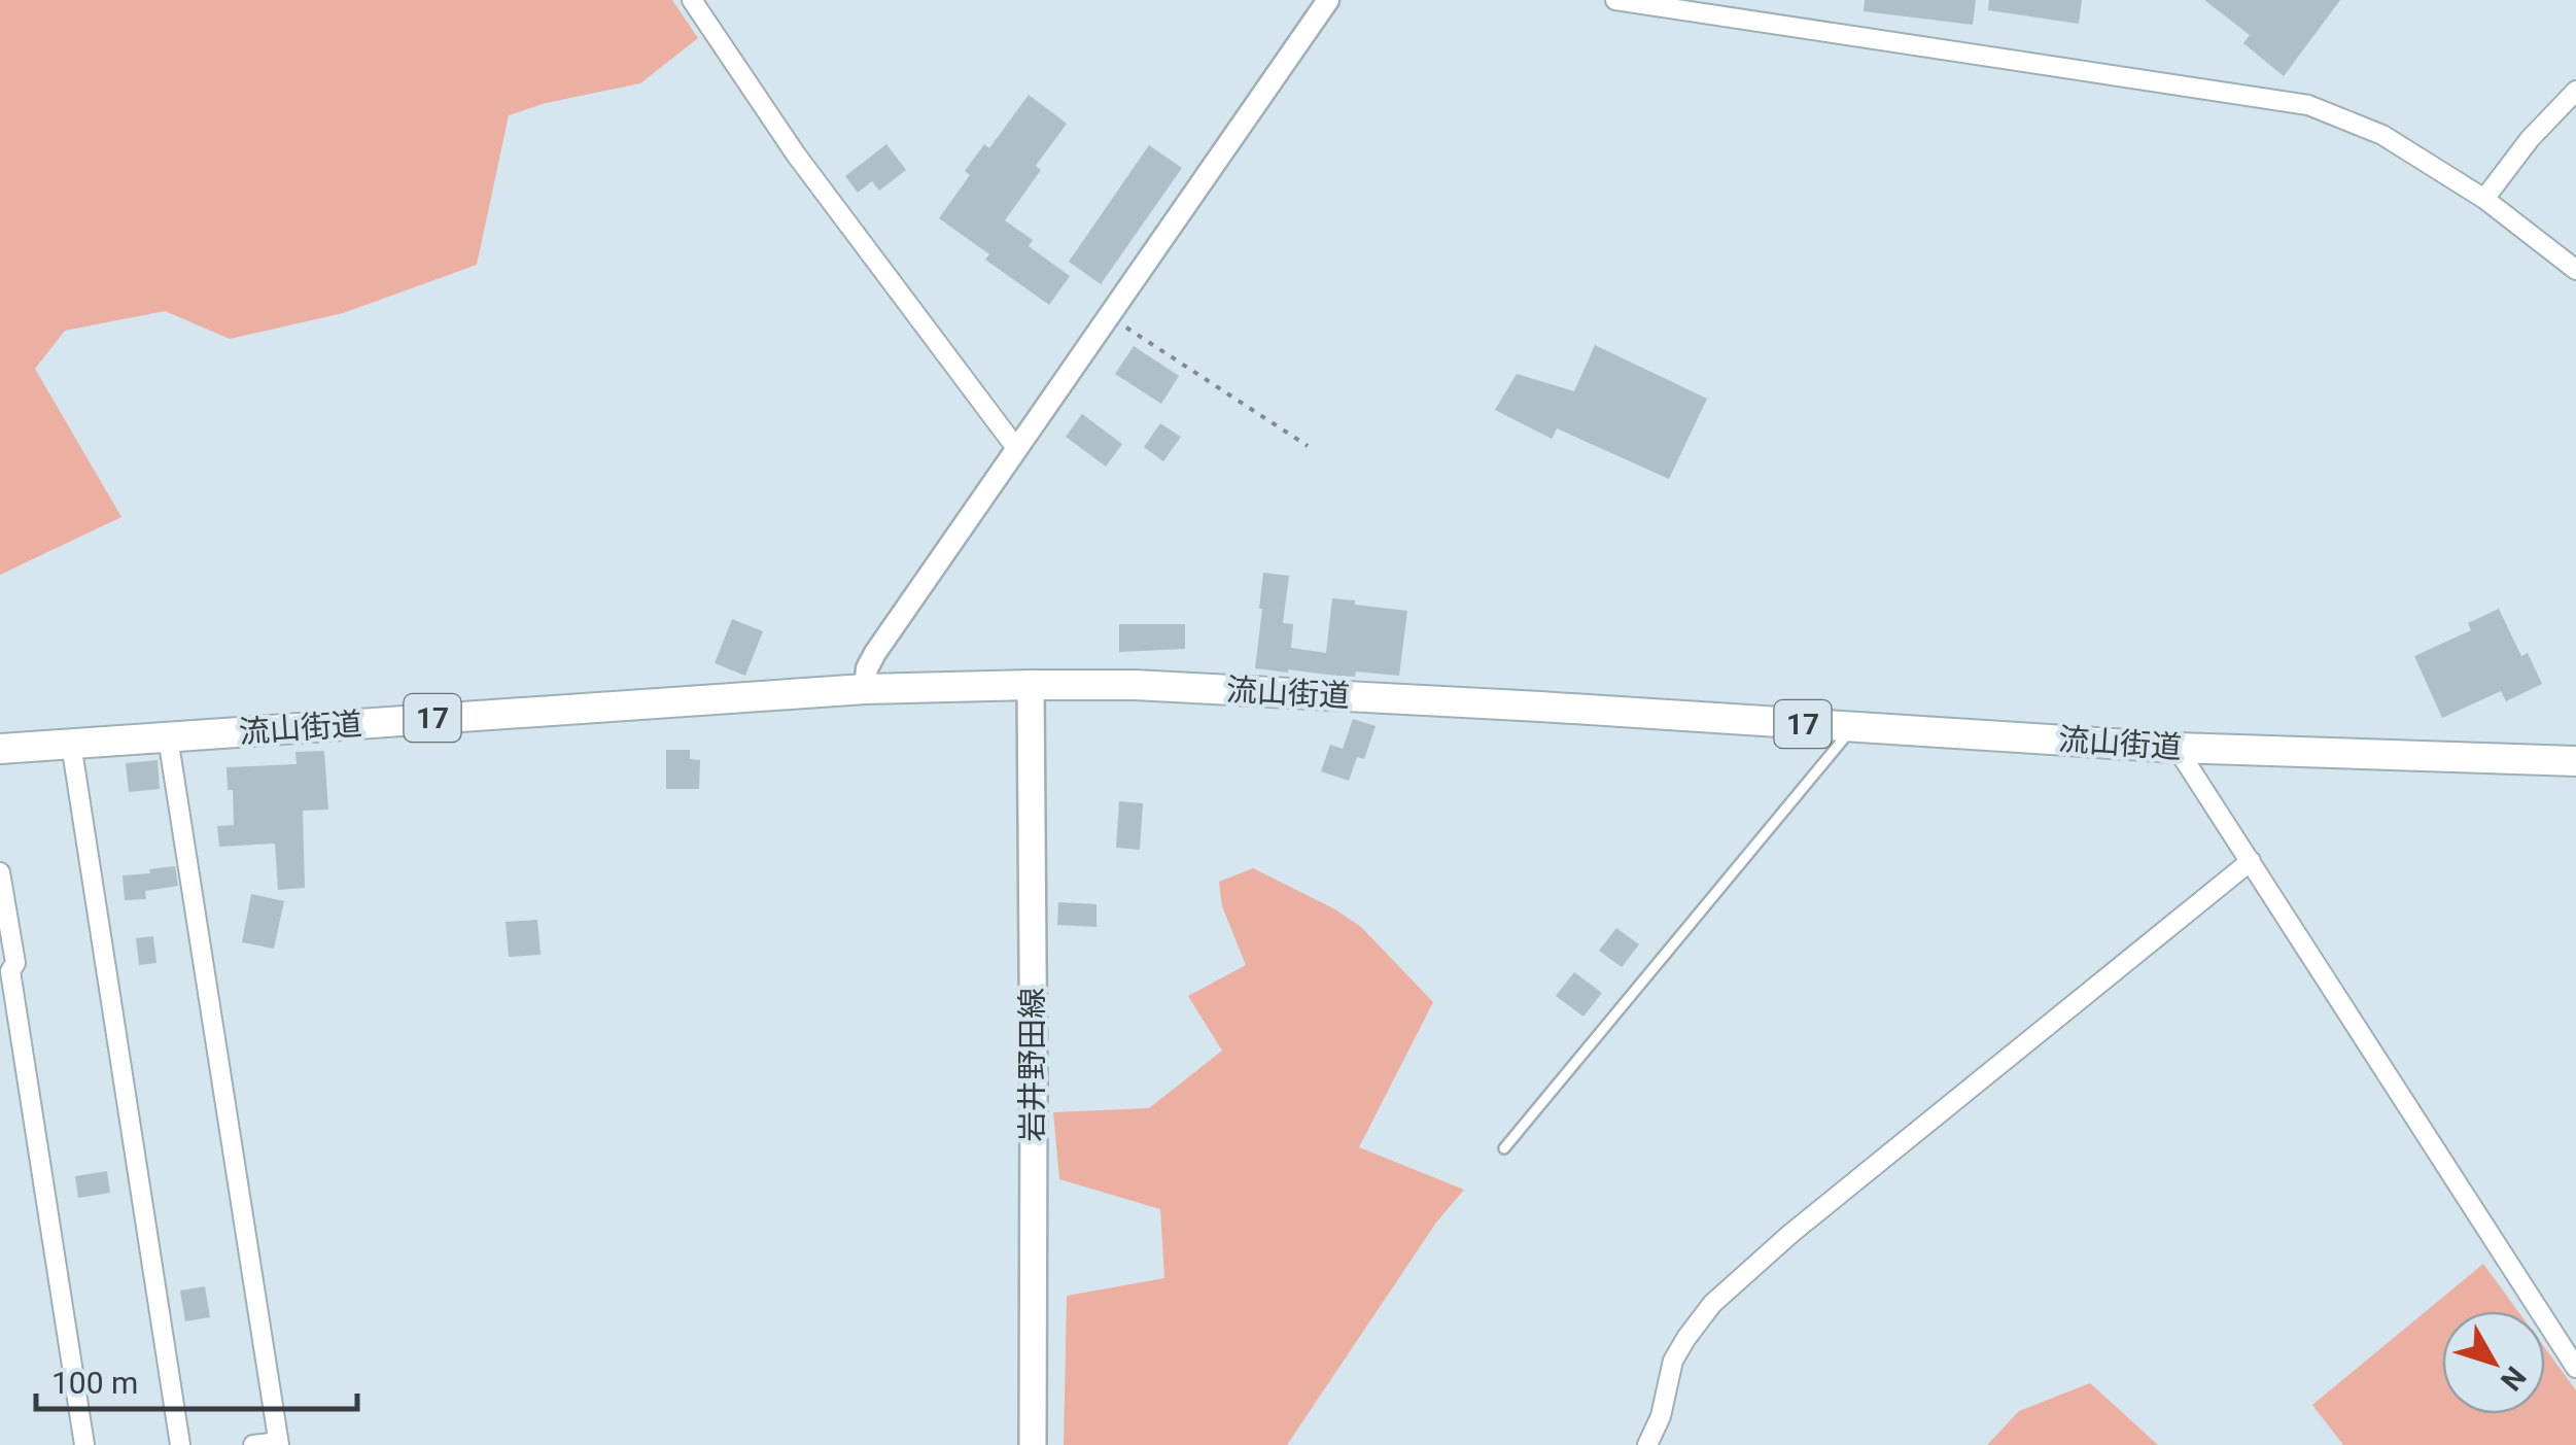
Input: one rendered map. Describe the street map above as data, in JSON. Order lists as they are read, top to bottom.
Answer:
{
  "streets": {
    "main road": ["流山街道", "17", "岩井野田線"]
  },
  "crossings": [
    ["流山街道", "岩井野田線"]
  ],
  "scale_bar": "100 m",
  "north": "bottom right"
}
